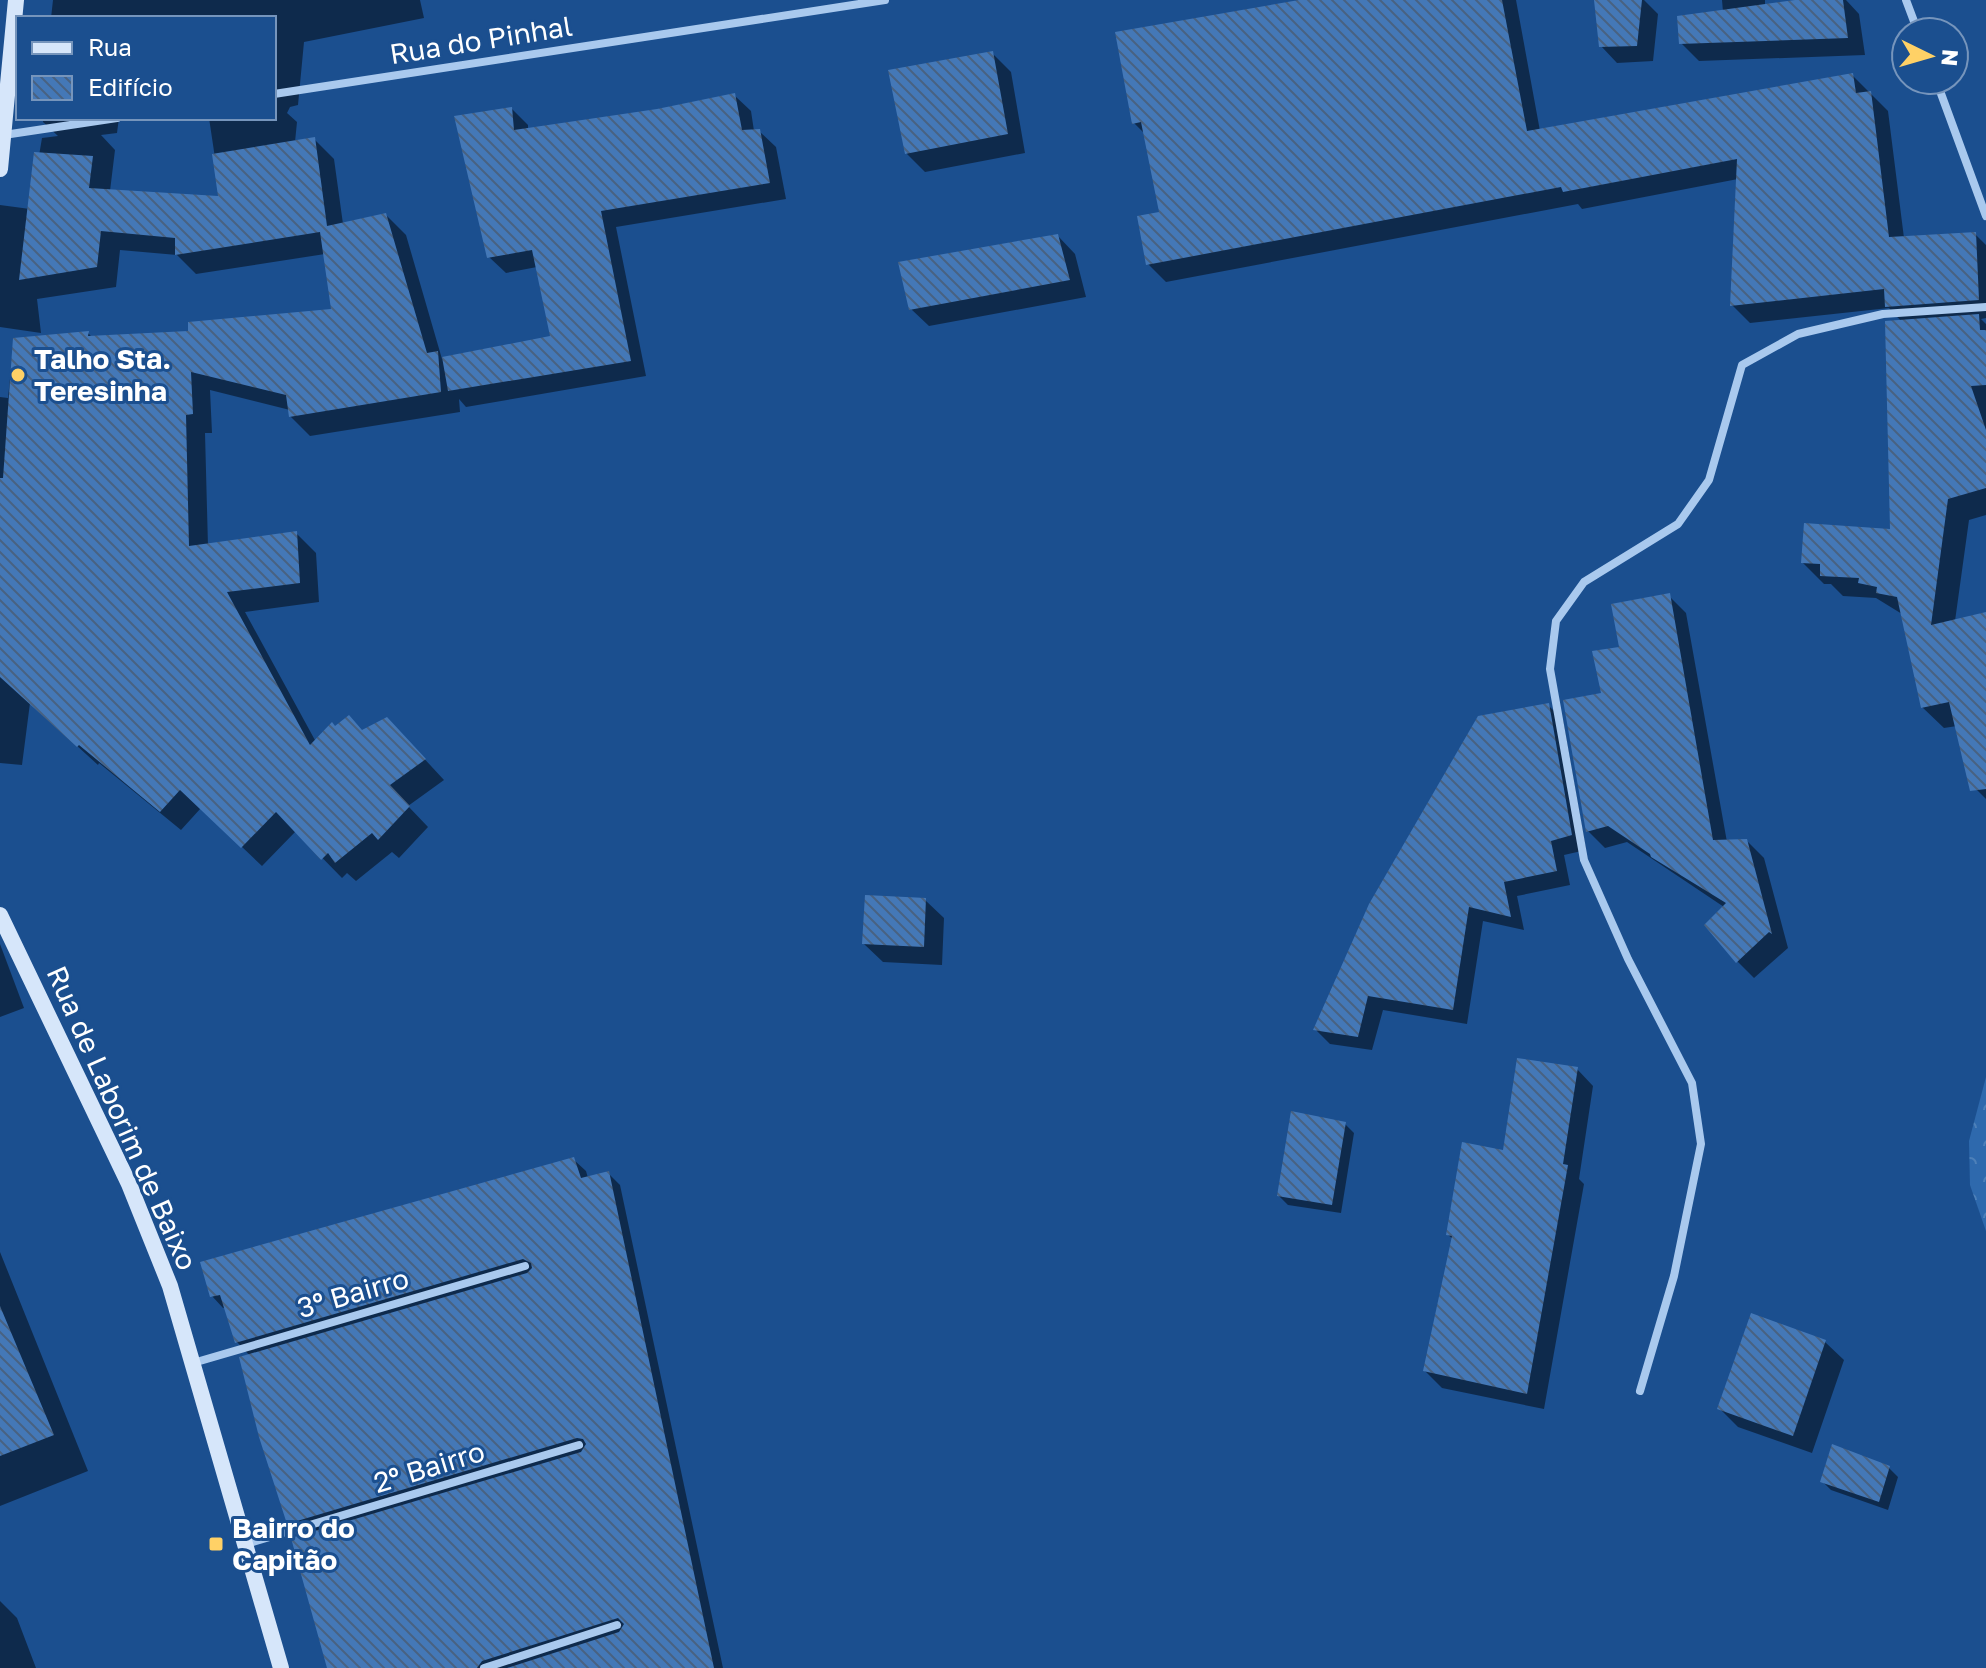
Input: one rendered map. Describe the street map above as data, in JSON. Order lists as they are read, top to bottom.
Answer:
{
  "streets": {
    "main road": ["Rua de Laborim de Baixo"],
    "street": ["Rua do Pinhal", "3º Bairro", "2º Bairro"]
  },
  "crossings": [
    ["Rua de Laborim de Baixo", "3º Bairro"],
    ["Rua de Laborim de Baixo", "2º Bairro"]
  ],
  "places": {
    "other": ["Talho Stª. Teresinha"],
    "transit": ["Bairro do Capitão"]
  },
  "legend": ["Rua", "Edifício"],
  "north": "right"
}
